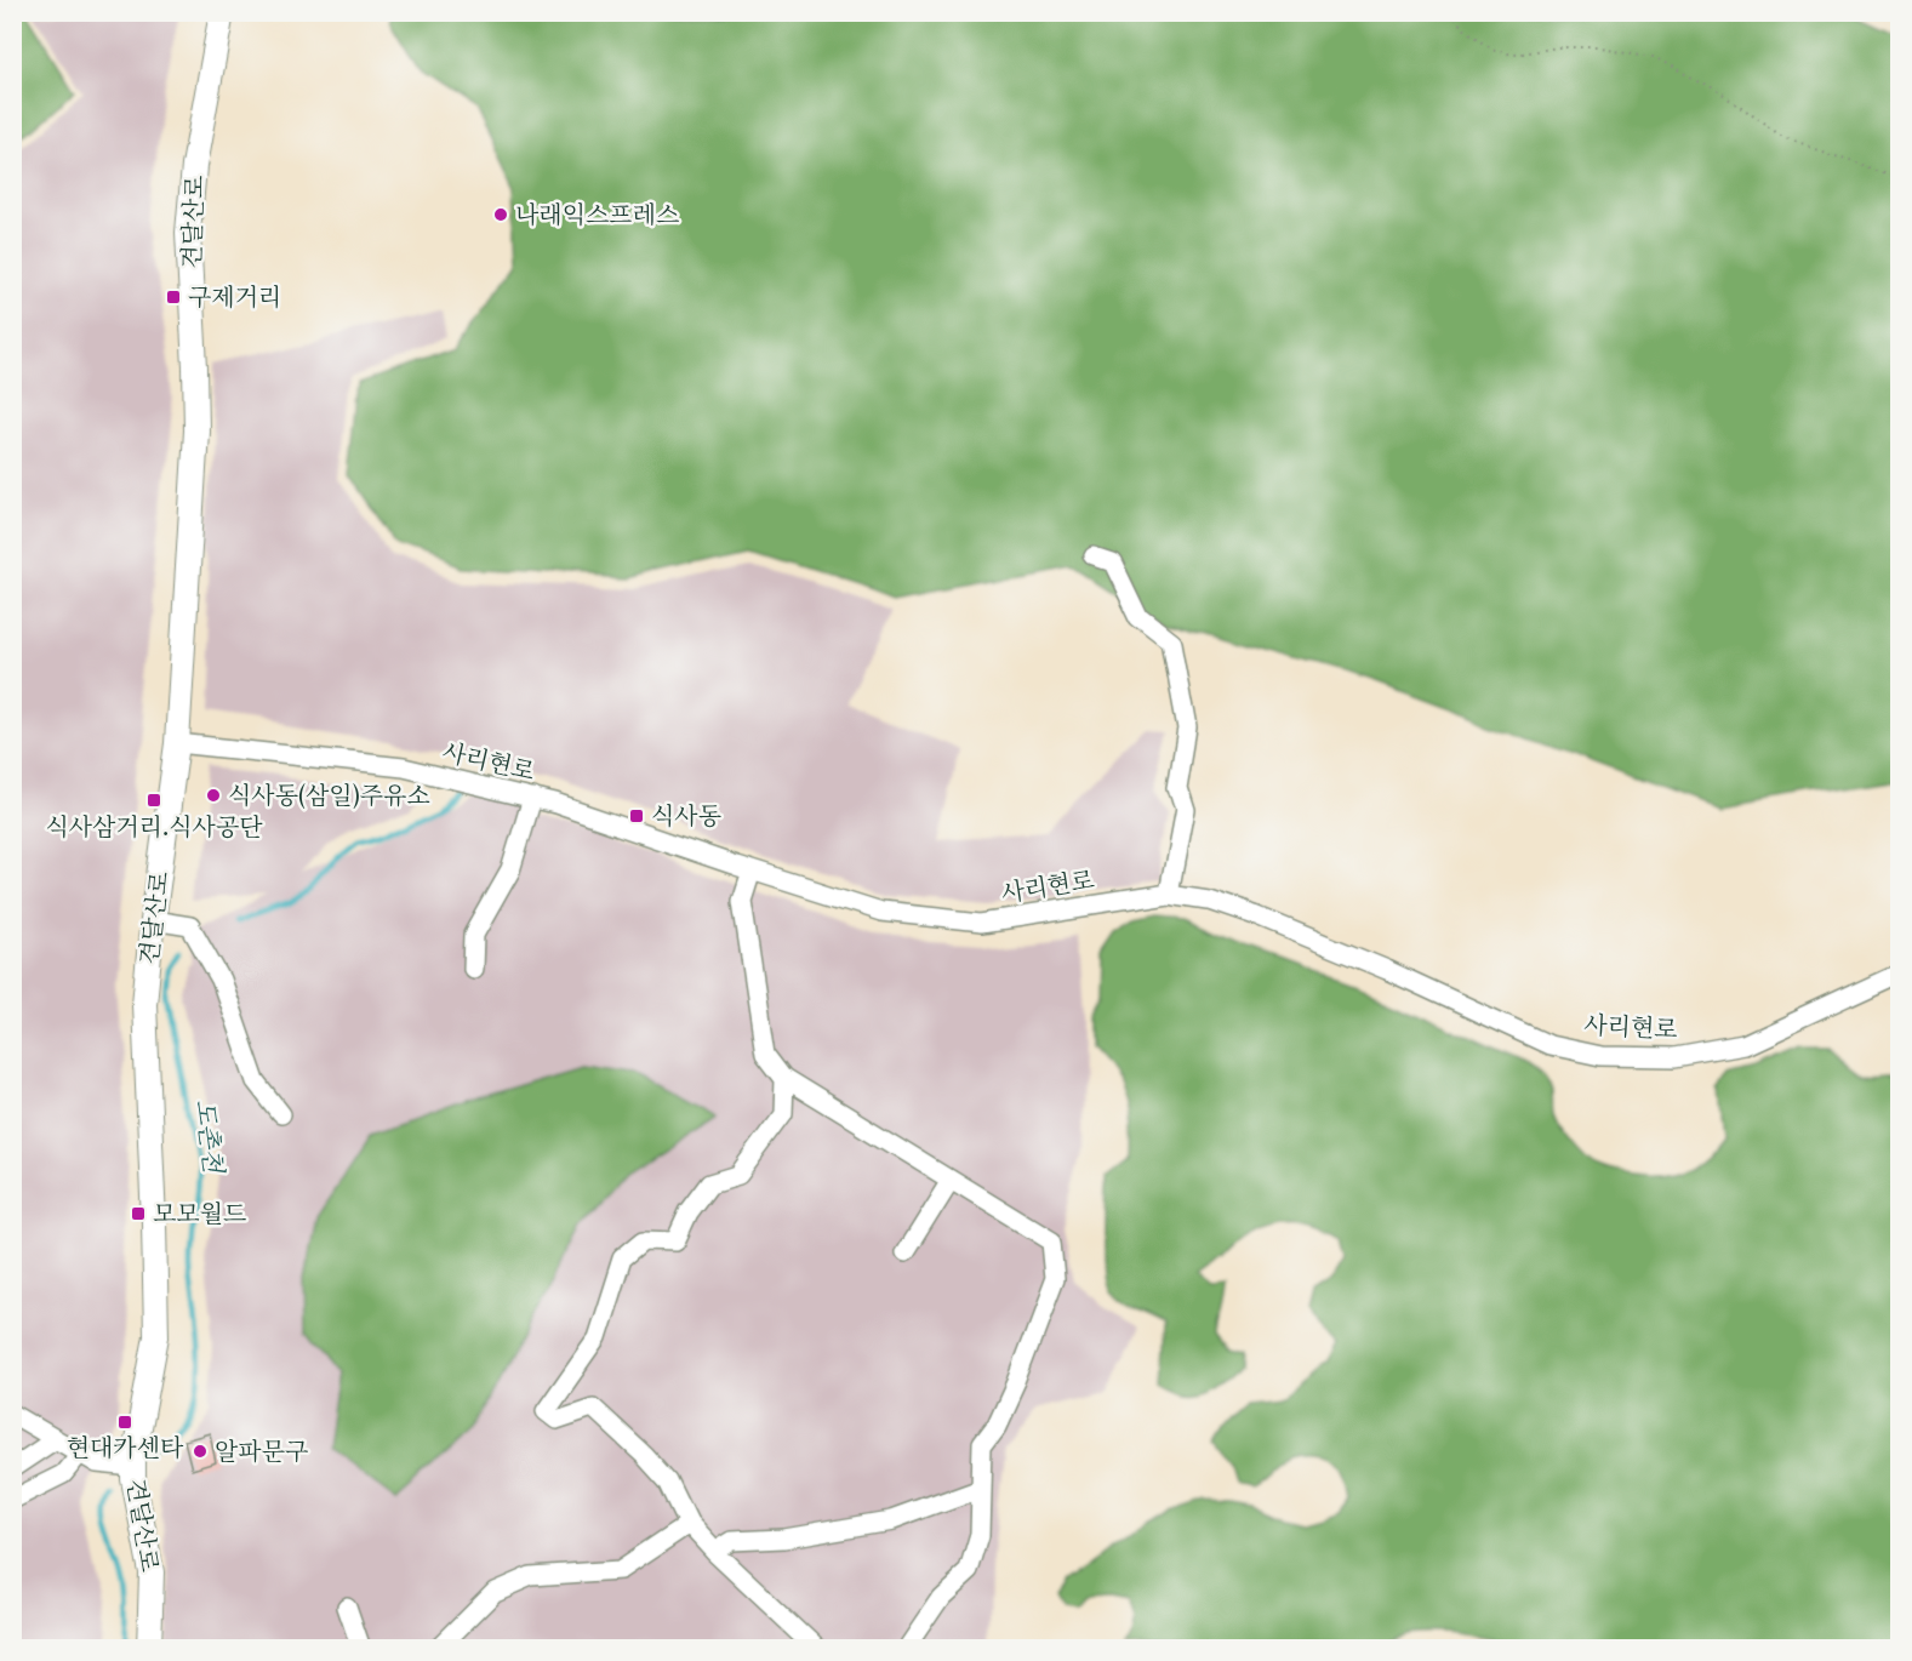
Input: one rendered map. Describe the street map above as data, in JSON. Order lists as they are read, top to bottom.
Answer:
{
  "streets": {
    "street": ["견달산로", "사리현로"]
  },
  "crossings": [
    ["견달산로", "사리현로"]
  ],
  "water": ["도촌천"],
  "places": {
    "other": ["나래익스프레스", "식사동(삼일)주유소", "알파문구"],
    "transit": [
      "구제거리",
      "식사삼거리.식사공단",
      "식사동",
      "모모월드",
      "현대카센타"
    ]
  }
}
